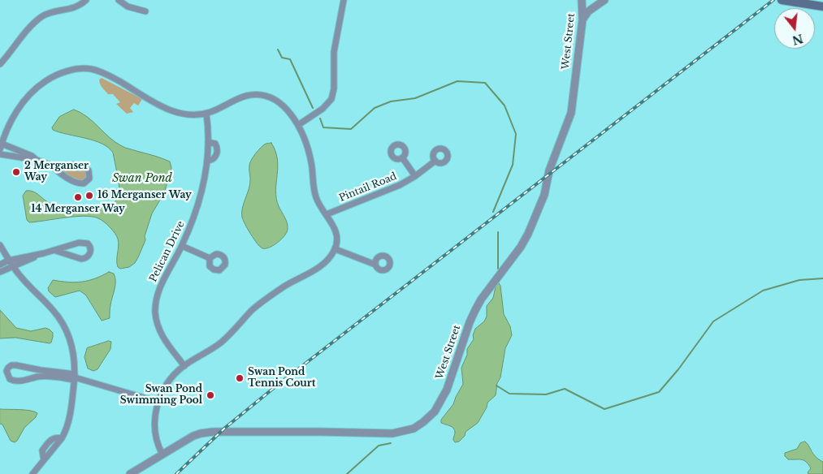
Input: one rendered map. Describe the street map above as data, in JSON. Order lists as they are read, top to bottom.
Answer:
{
  "streets": {
    "street": ["West Street", "Pintail Road", "Pelican Drive"]
  },
  "water": ["Swan Pond"],
  "places": [
    "2 Merganser Way",
    "16 Merganser Way",
    "14 Merganser Way",
    "Swan Pond Tennis Court",
    "Swan Pond Swimming Pool"
  ],
  "north": "bottom"
}
